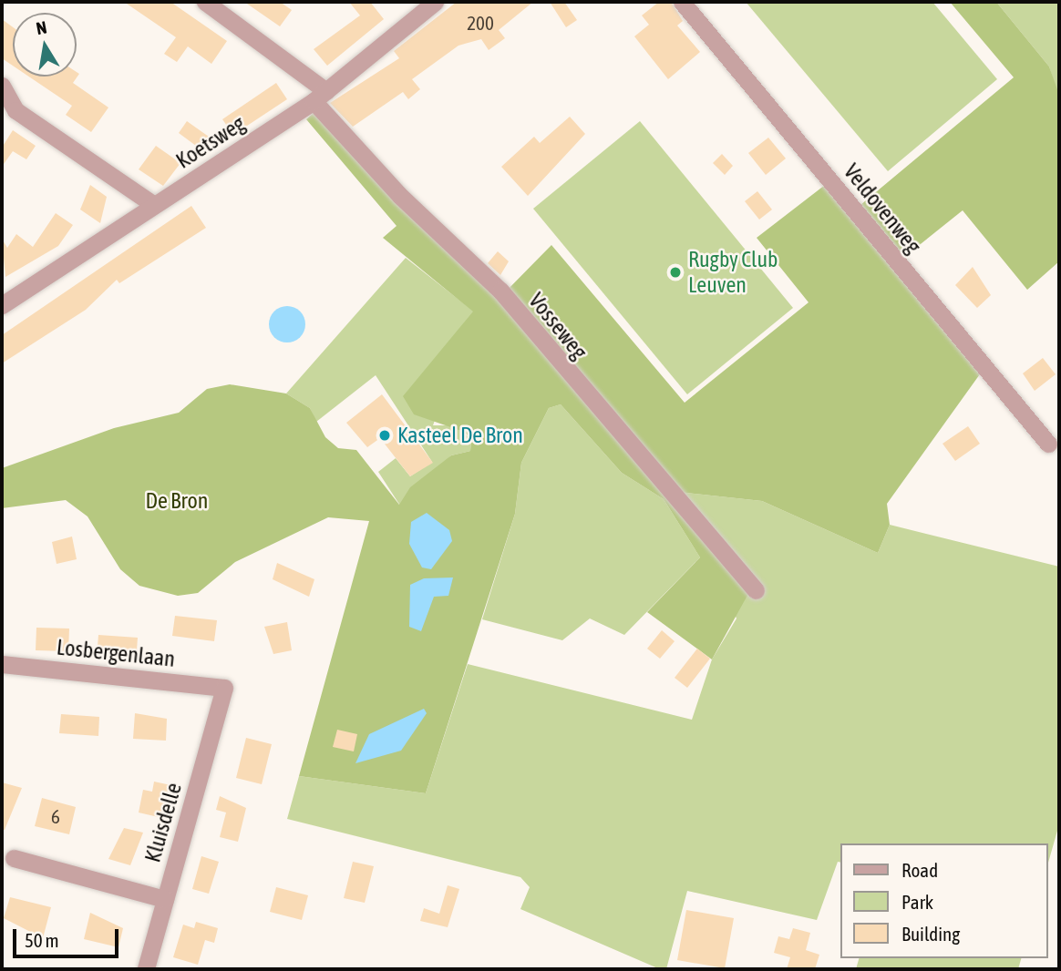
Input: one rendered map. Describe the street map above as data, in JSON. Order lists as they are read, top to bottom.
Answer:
{
  "streets": {
    "street": [
      "Koetsweg",
      "Veldovenweg",
      "Vosseweg",
      "Losbergenlaan",
      "Kluisdelle"
    ]
  },
  "crossings": [
    ["Koetsweg", "Vosseweg"],
    ["Losbergenlaan", "Kluisdelle"]
  ],
  "parks": ["De Bron"],
  "places": ["Rugby Club Leuven", "Kasteel De Bron"],
  "house_numbers": ["200", "6"],
  "legend": ["Road", "Park", "Building"],
  "scale_bar": "50 m",
  "north": "top"
}
